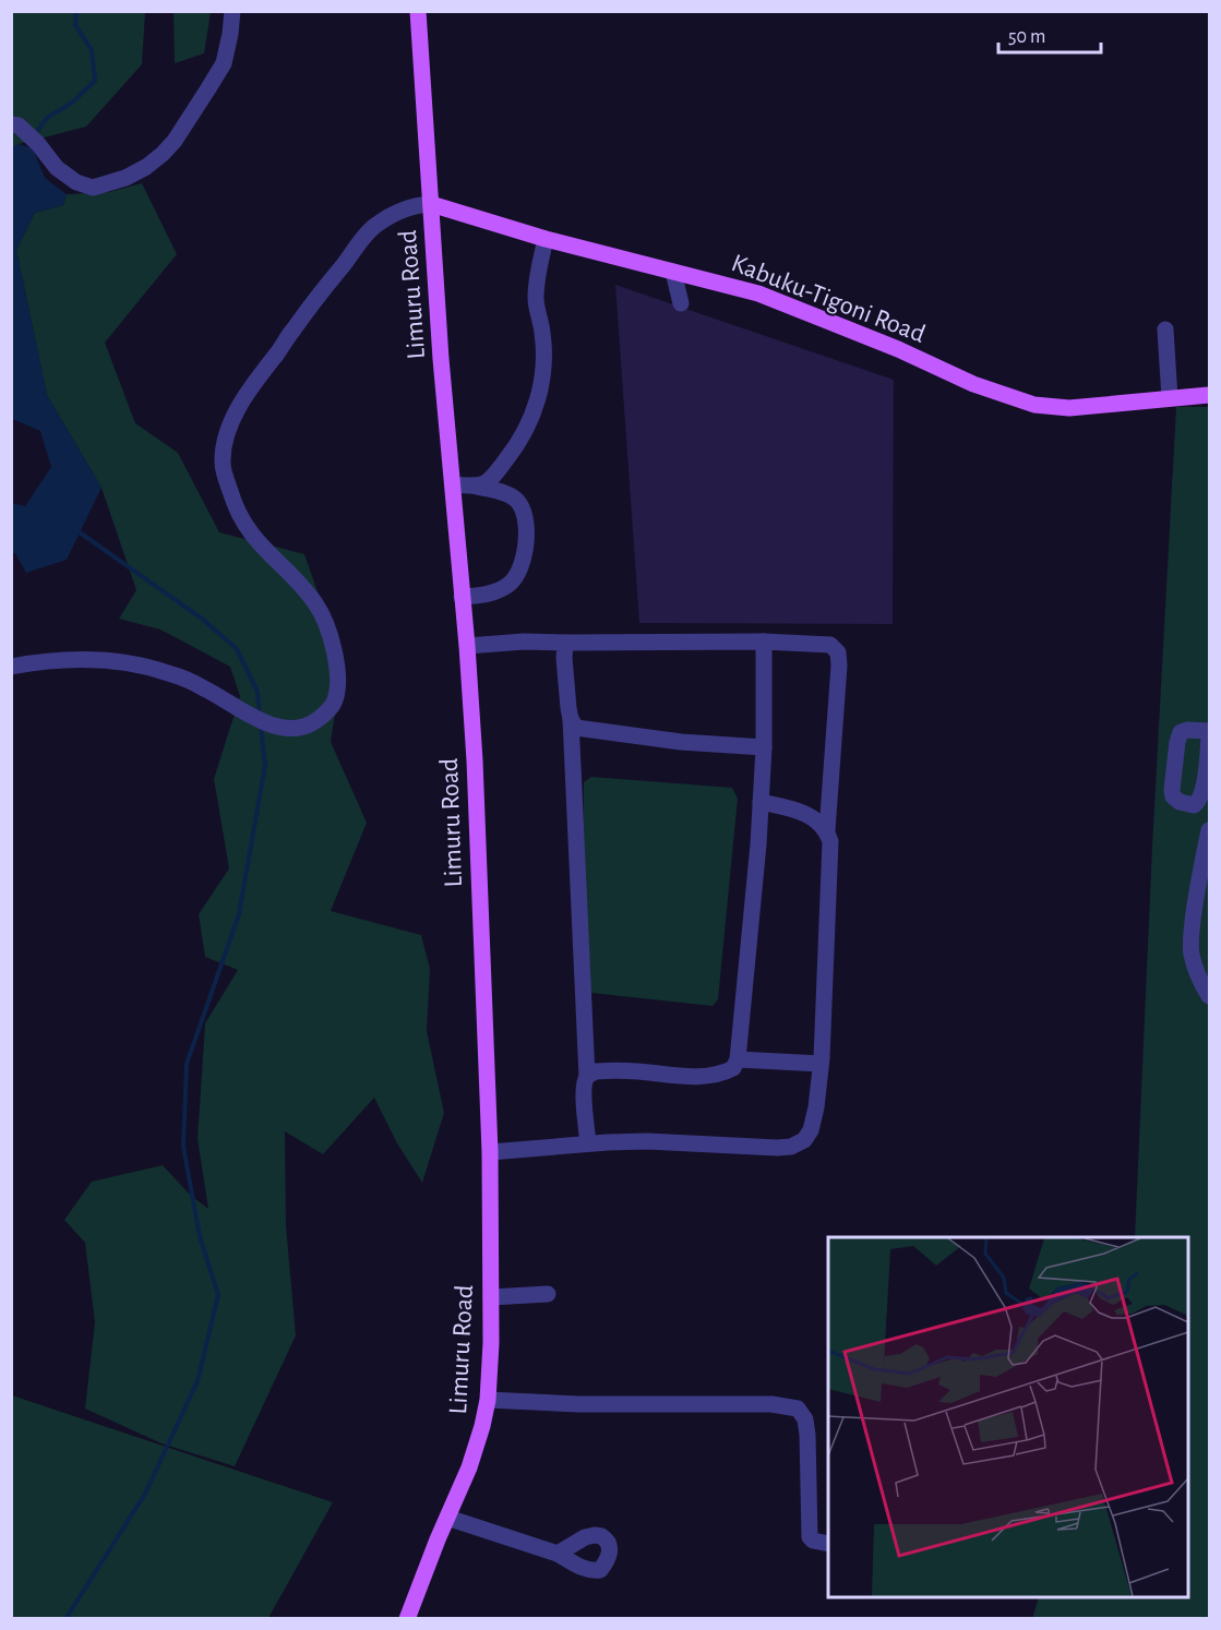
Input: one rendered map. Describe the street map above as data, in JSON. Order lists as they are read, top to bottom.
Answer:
{
  "streets": {
    "main road": ["Limuru Road", "Kabuku-Tigoni Road"]
  },
  "crossings": [
    ["Limuru Road", "Kabuku-Tigoni Road"]
  ],
  "scale_bar": "50 m"
}
